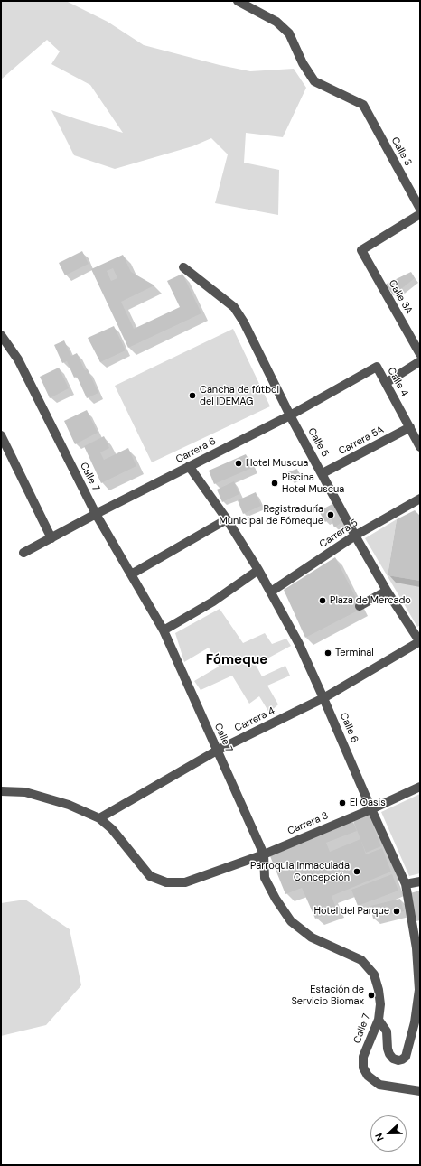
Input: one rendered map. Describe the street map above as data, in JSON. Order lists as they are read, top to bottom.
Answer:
{
  "streets": {
    "street": [
      "Calle 3",
      "Calle 3A",
      "Calle 4",
      "Carrera 5A",
      "Calle 5",
      "Carrera 6",
      "Calle 7",
      "Carrera 5",
      "Carrera 4",
      "Calle 6",
      "Carrera 3"
    ]
  },
  "crossings": [
    ["Calle 4", "Carrera 5A"],
    ["Calle 4", "Carrera 6"],
    ["Carrera 5A", "Calle 5"],
    ["Calle 5", "Carrera 6"],
    ["Calle 5", "Carrera 5"],
    ["Calle 5", "Carrera 4"],
    ["Carrera 6", "Calle 7"],
    ["Carrera 6", "Calle 6"],
    ["Calle 7", "Carrera 4"],
    ["Calle 7", "Calle 6"],
    ["Calle 7", "Carrera 3"],
    ["Carrera 5", "Calle 6"],
    ["Carrera 4", "Calle 6"],
    ["Carrera 4", "Carrera 3"],
    ["Calle 6", "Carrera 3"]
  ],
  "districts": ["Fómeque"],
  "places": [
    "Cancha de fútbol del IDEMAG",
    "Hotel Muscua",
    "Piscina Hotel Muscua",
    "Registraduría Municipal de Fómeque",
    "Plaza de Mercado",
    "Terminal",
    "El Oasis",
    "Parroquia Inmaculada Concepción",
    "Hotel del Parque",
    "Estación de Servicio Biomax"
  ],
  "north": "left"
}
